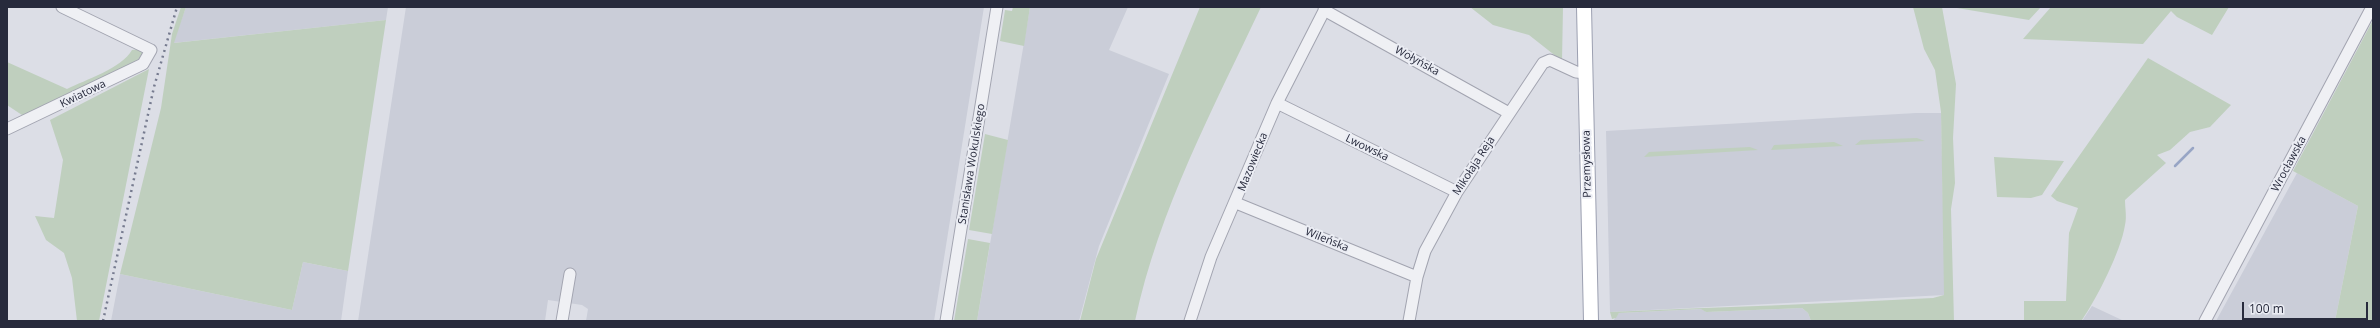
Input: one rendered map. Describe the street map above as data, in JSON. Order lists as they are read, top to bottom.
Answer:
{
  "streets": {
    "main road": ["Przemysłowa"],
    "street": [
      "Wołyńska",
      "Kwiatowa",
      "Lwowska",
      "Mazowiecka",
      "Stanisława Wokulskiego",
      "Wrocławska",
      "Mikołaja Reja",
      "Wileńska"
    ]
  },
  "crossings": [
    ["Wołyńska", "Mazowiecka"],
    ["Wołyńska", "Mikołaja Reja"],
    ["Lwowska", "Mazowiecka"],
    ["Lwowska", "Mikołaja Reja"],
    ["Mazowiecka", "Wileńska"],
    ["Przemysłowa", "Mikołaja Reja"],
    ["Mikołaja Reja", "Wileńska"]
  ],
  "scale_bar": "100 m"
}
